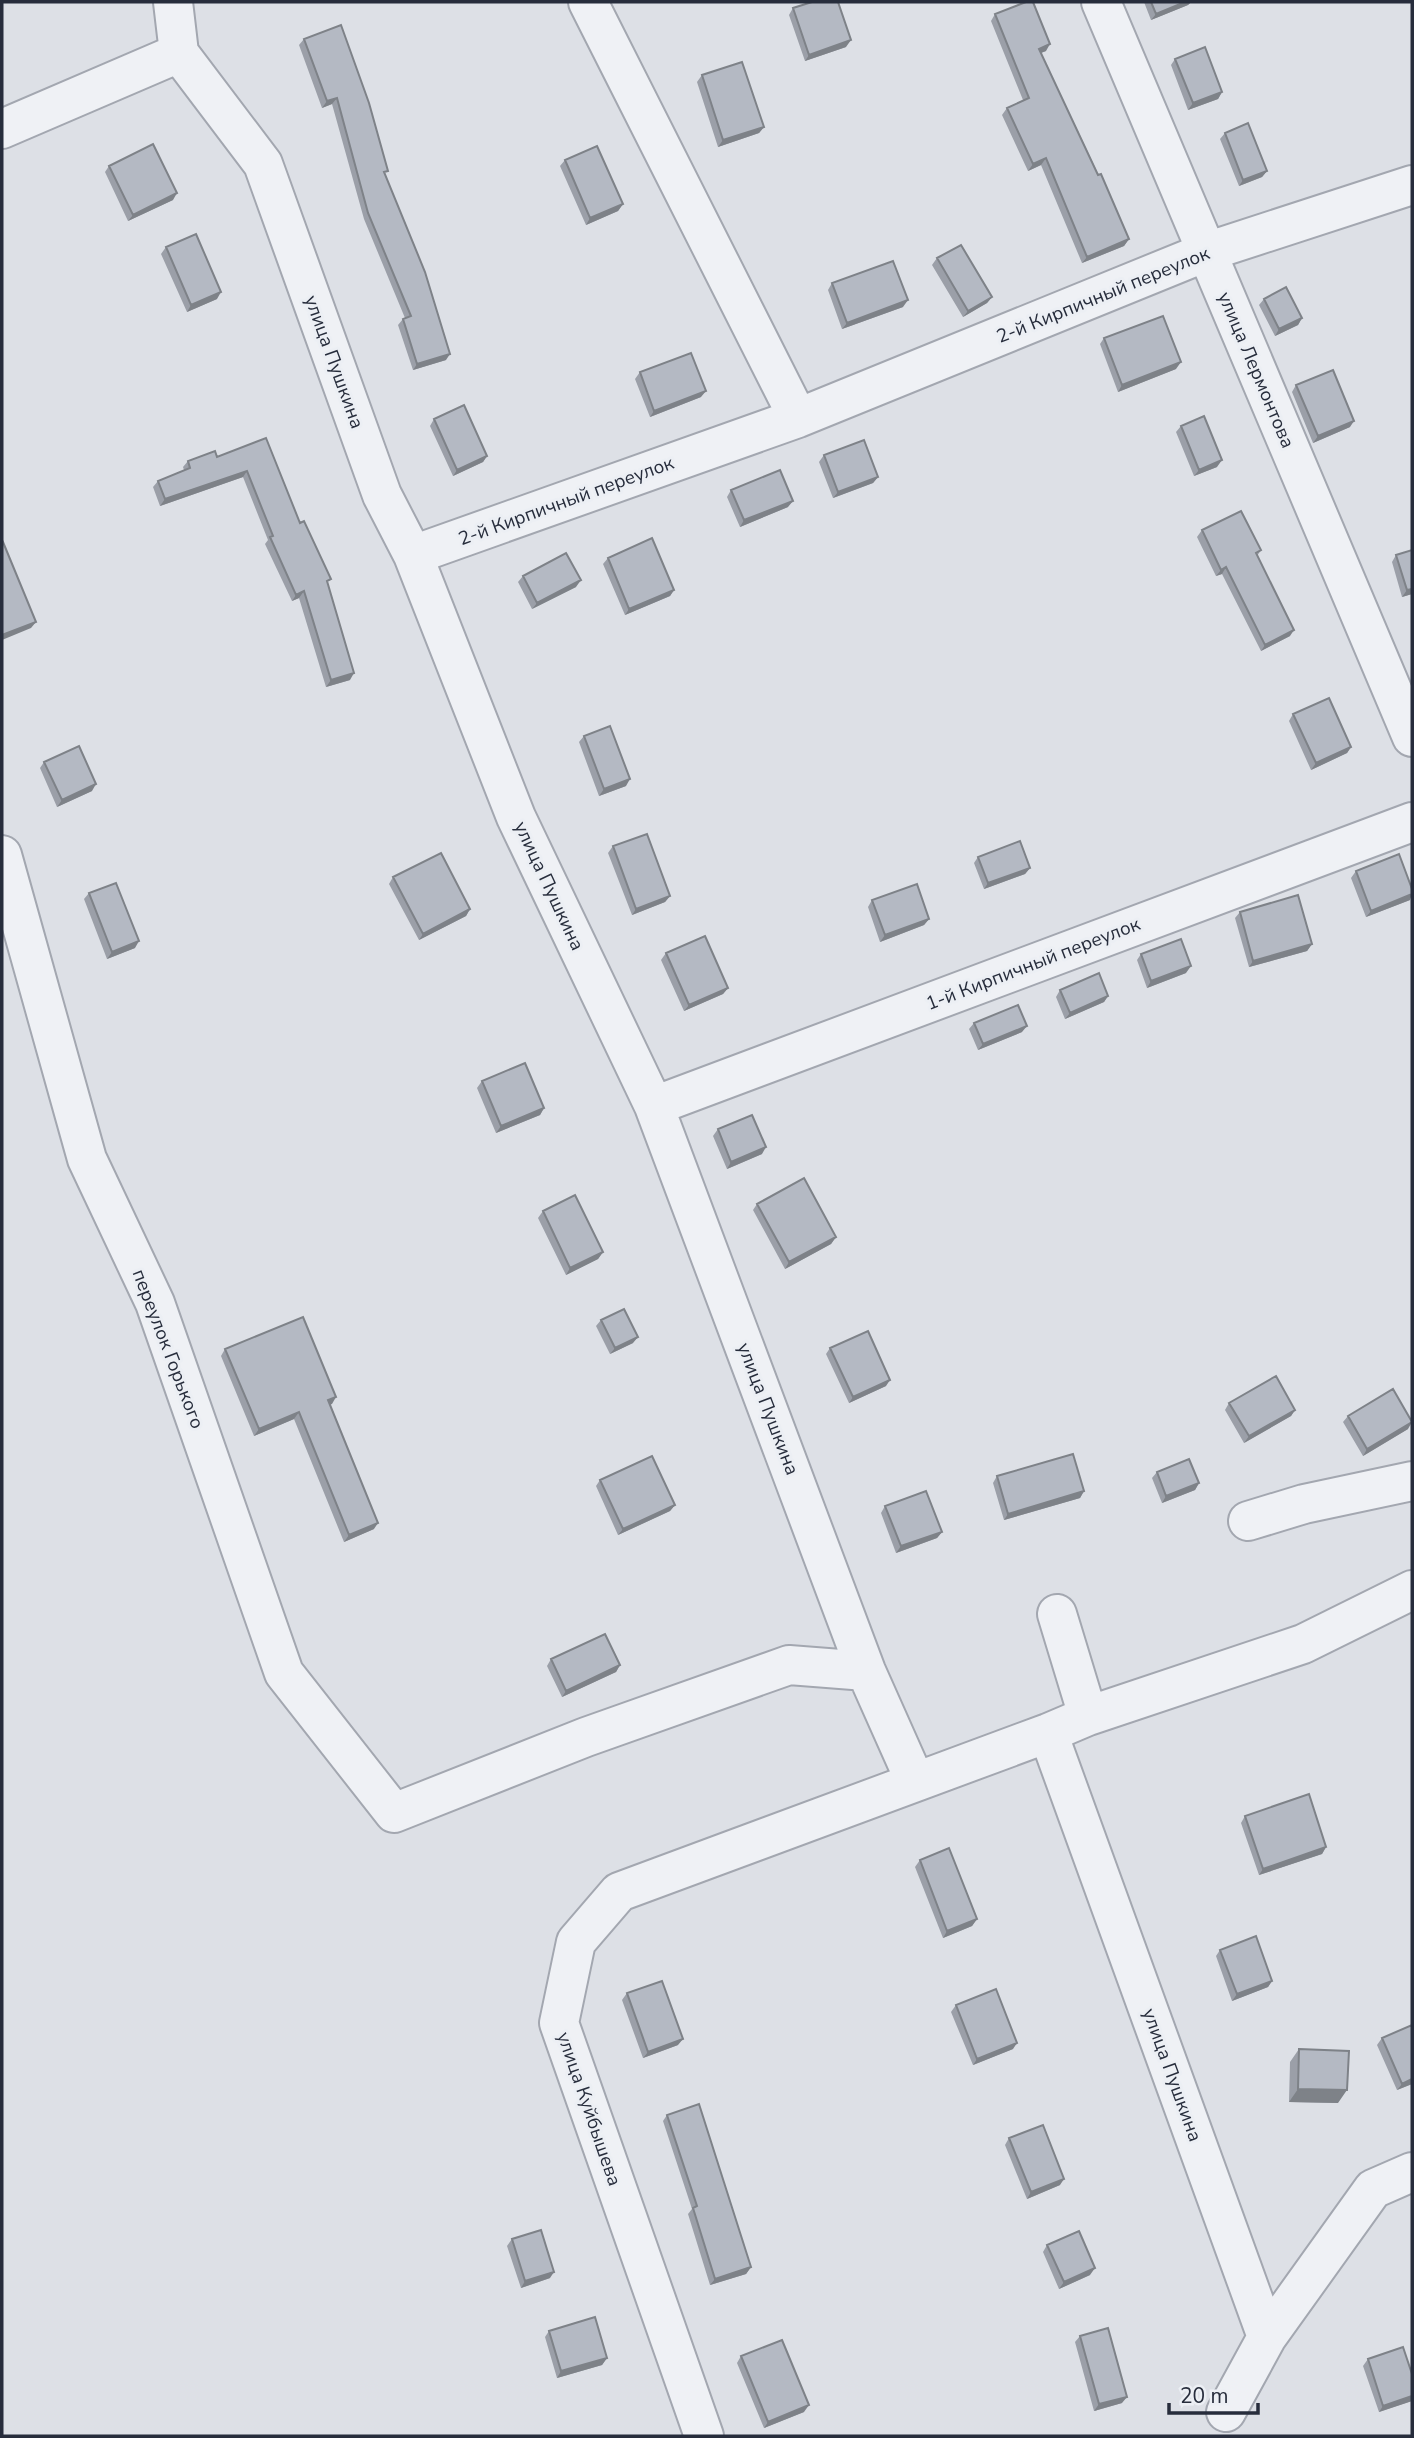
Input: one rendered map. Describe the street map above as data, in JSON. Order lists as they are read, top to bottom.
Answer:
{
  "streets": {
    "street": [
      "2-й Кирпичный переулок",
      "улица Пушкина",
      "улица Лермонтова",
      "1-й Кирпичный переулок",
      "переулок Горького",
      "улица Куйбышева"
    ]
  },
  "crossings": [
    ["2-й Кирпичный переулок", "улица Пушкина"],
    ["2-й Кирпичный переулок", "улица Лермонтова"],
    ["улица Пушкина", "1-й Кирпичный переулок"],
    ["улица Пушкина", "переулок Горького"],
    ["улица Пушкина", "улица Куйбышева"]
  ],
  "scale_bar": "20 m"
}
